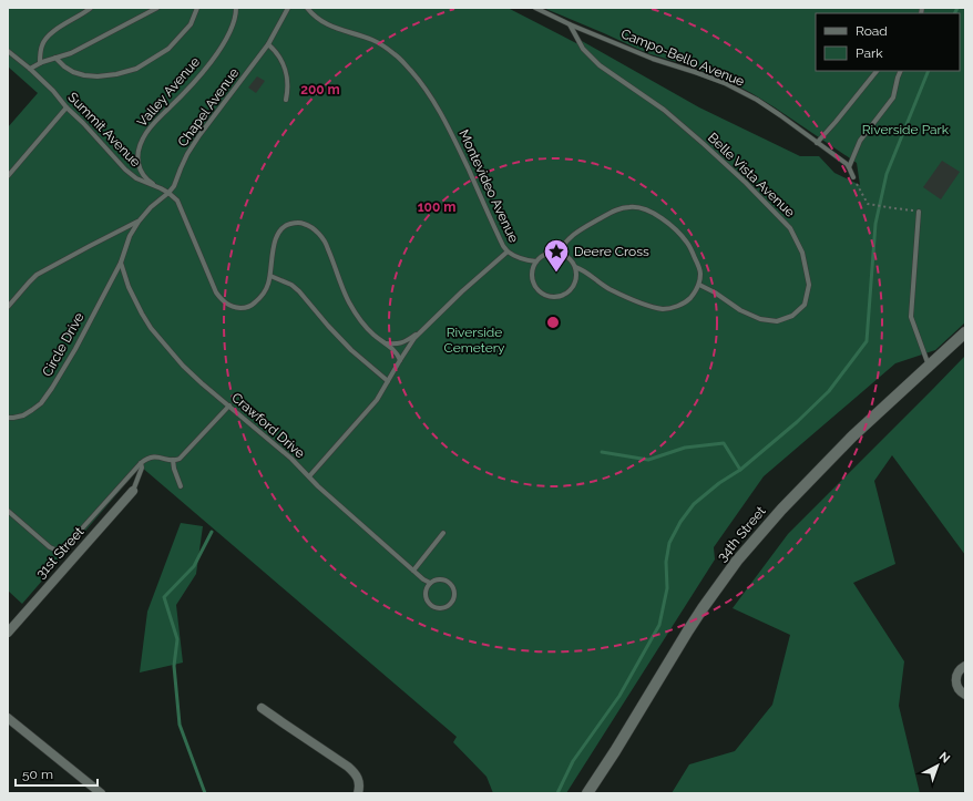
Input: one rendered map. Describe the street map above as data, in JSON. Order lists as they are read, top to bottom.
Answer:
{
  "streets": {
    "street": ["34th Street", "31st Street"],
    "lane": [
      "Campo-Bello Avenue",
      "Valley Avenue",
      "Chapel Avenue",
      "Summit Avenue",
      "Belle Vista Avenue",
      "Montevideo Avenue",
      "Circle Drive",
      "Crawford Drive"
    ]
  },
  "crossings": [
    ["Campo-Bello Avenue", "Belle Vista Avenue"],
    ["Valley Avenue", "Summit Avenue"],
    ["Chapel Avenue", "Summit Avenue"],
    ["Chapel Avenue", "Circle Drive"],
    ["Chapel Avenue", "Crawford Drive"],
    ["Summit Avenue", "Montevideo Avenue"],
    ["Montevideo Avenue", "Crawford Drive"],
    ["Circle Drive", "Crawford Drive"]
  ],
  "parks": ["Riverside Park", "Riverside Cemetery"],
  "places": {
    "place": ["Deere Cross"]
  },
  "legend": ["Road", "Park"],
  "scale_bar": "50 m",
  "north": "top right",
  "rings": ["200 m", "100 m"]
}
